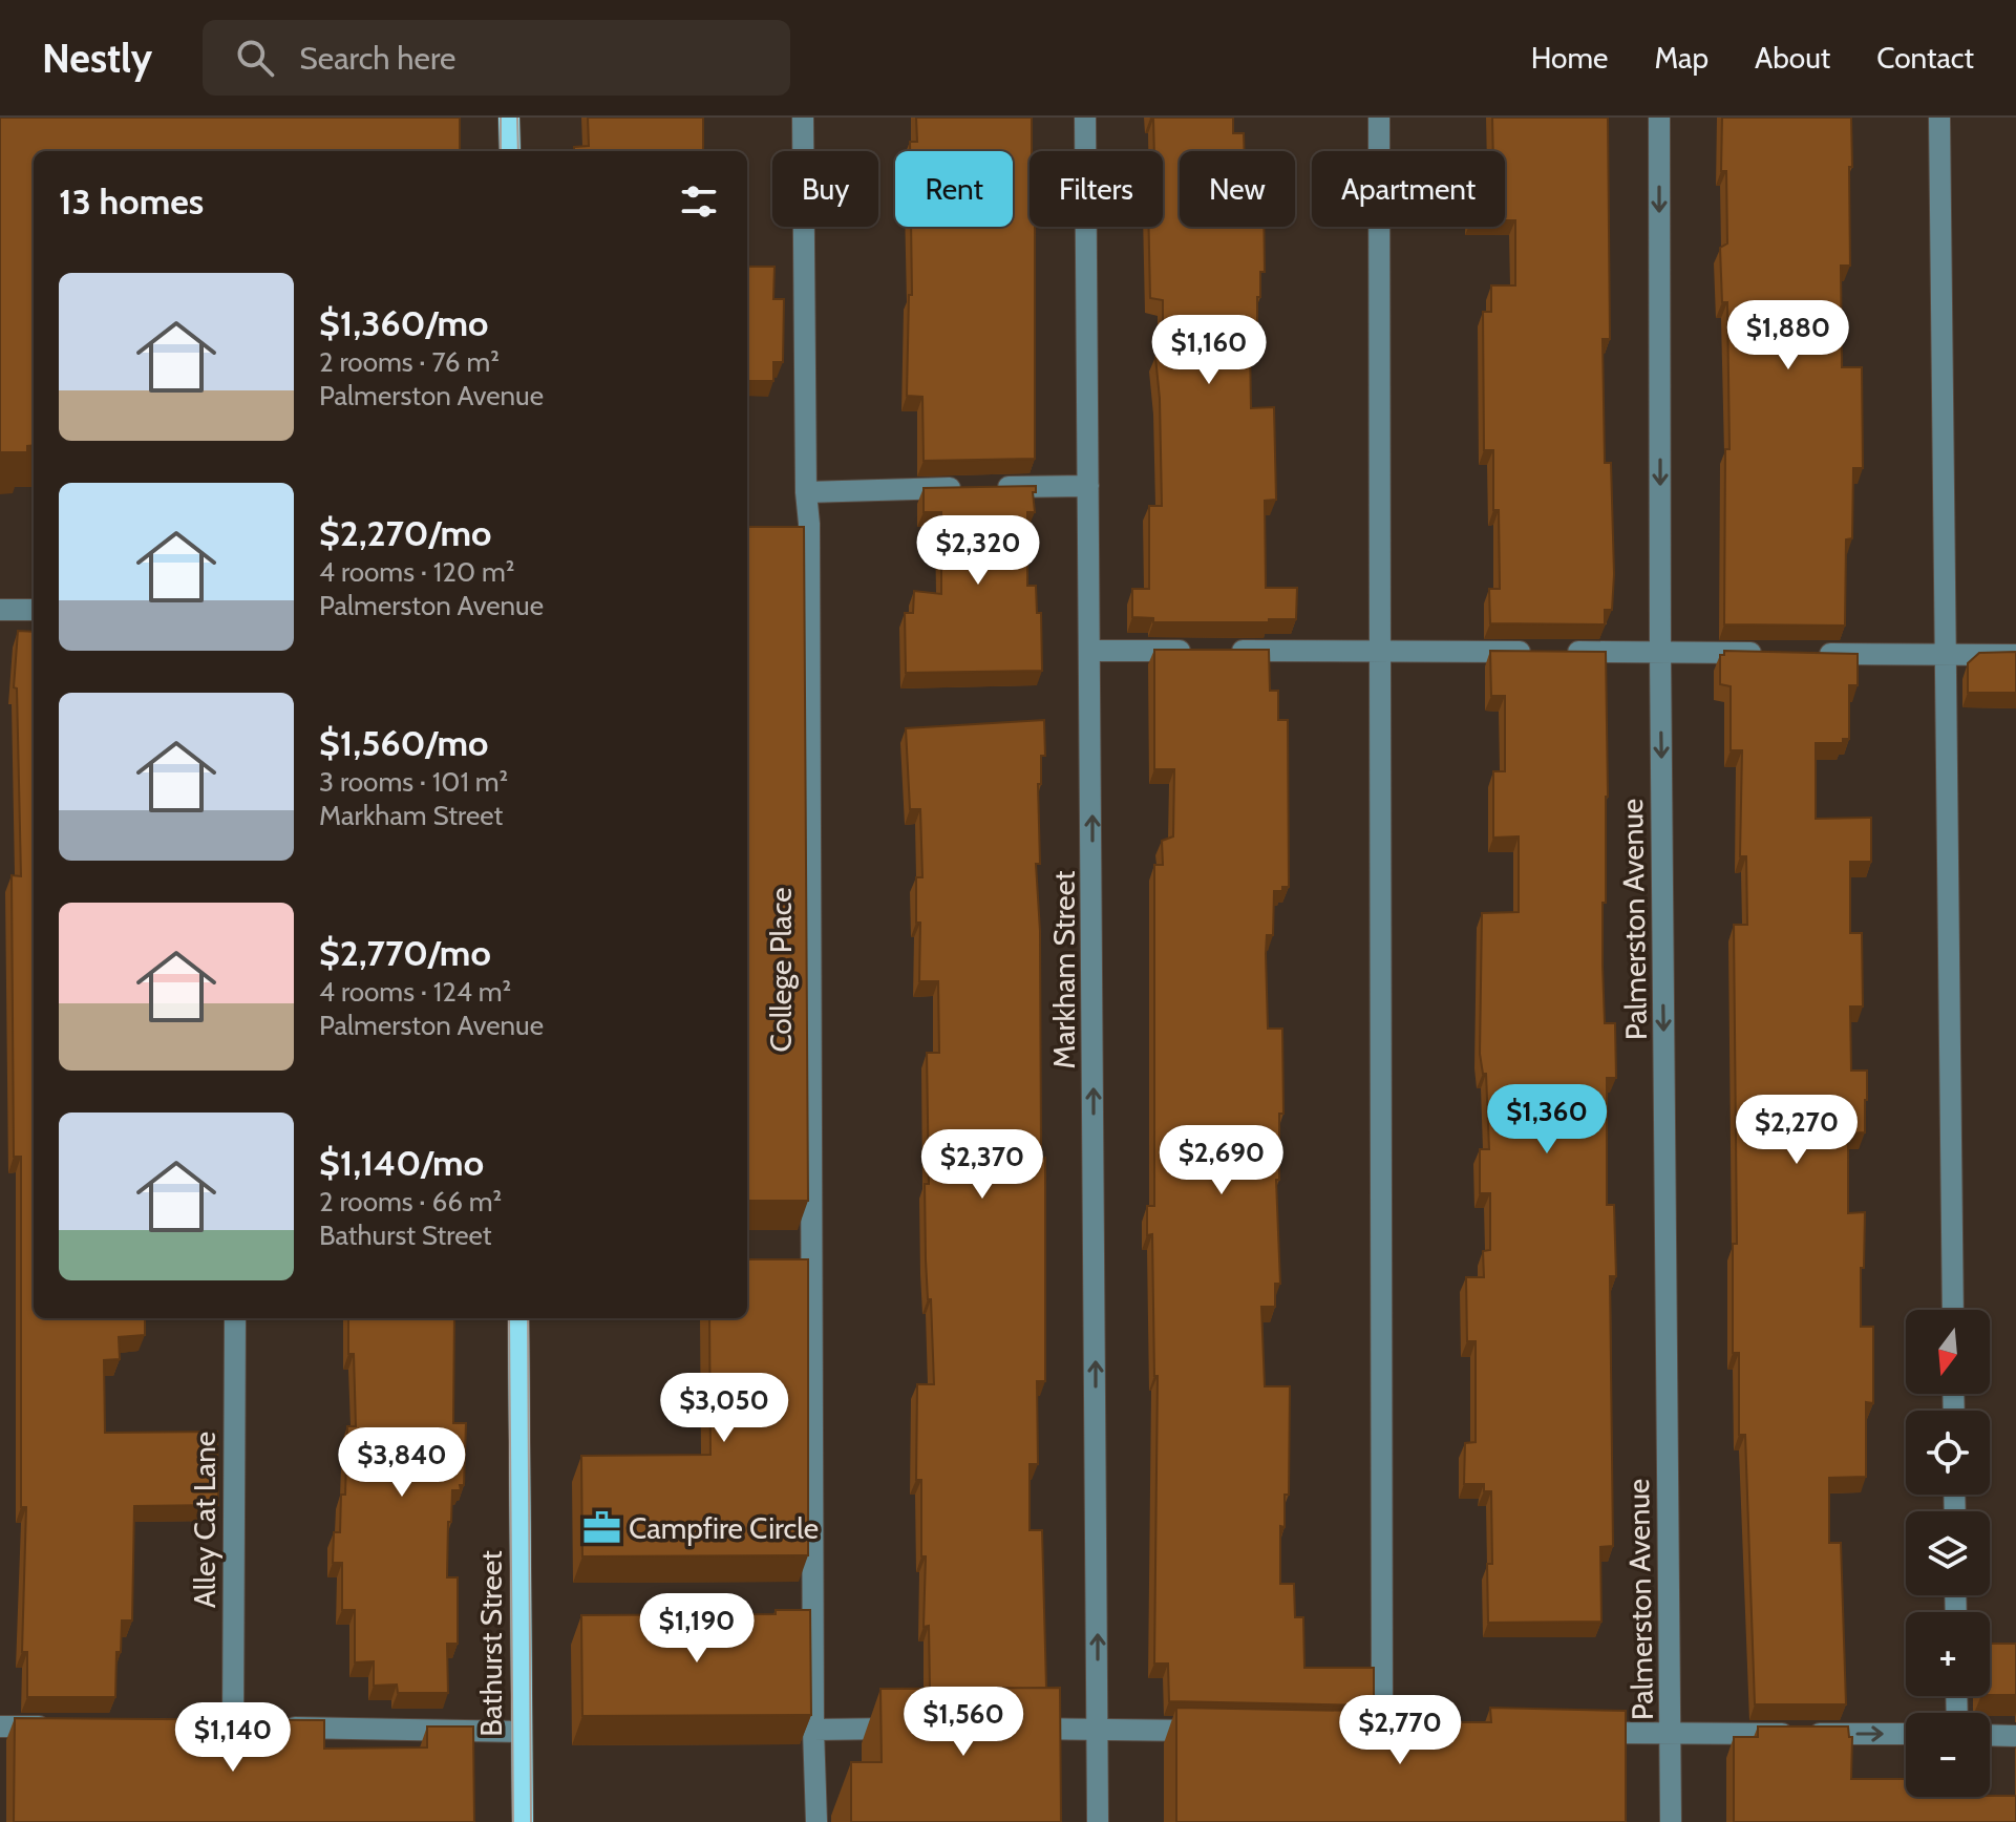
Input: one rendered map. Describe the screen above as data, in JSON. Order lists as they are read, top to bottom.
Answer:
{
  "streets": {
    "main road": ["Bathurst Street"],
    "street": [
      "Palmerston Avenue",
      "College Place",
      "Markham Street",
      "Alley Cat Lane"
    ]
  },
  "one_way": ["Palmerston Avenue", "Markham Street"],
  "places": {
    "office": ["Campfire Circle"]
  },
  "north": "bottom",
  "page": {
    "header": "Nestly",
    "search": "Search here",
    "nav": [
      "Home",
      "Map",
      "About",
      "Contact"
    ],
    "chip": [
      "Buy",
      "Rent",
      "Filters",
      "New",
      "Apartment"
    ],
    "heading": "13 homes",
    "list": [
      {
        "name": "$1,360/mo",
        "note": "2 rooms · 76 m² · Palmerston Avenue"
      },
      {
        "name": "$2,270/mo",
        "note": "4 rooms · 120 m² · Palmerston Avenue"
      },
      {
        "name": "$1,560/mo",
        "note": "3 rooms · 101 m² · Markham Street"
      },
      {
        "name": "$2,770/mo",
        "note": "4 rooms · 124 m² · Palmerston Avenue"
      },
      {
        "name": "$1,140/mo",
        "note": "2 rooms · 66 m² · Bathurst Street"
      }
    ],
    "price": [
      "$1,880",
      "$1,160",
      "$2,320",
      "$1,360",
      "$2,270",
      "$2,690",
      "$2,370",
      "$3,050",
      "$3,840",
      "$1,190",
      "$1,560",
      "$2,770",
      "$1,140"
    ],
    "map_buttons": ["+", "−"]
  }
}
